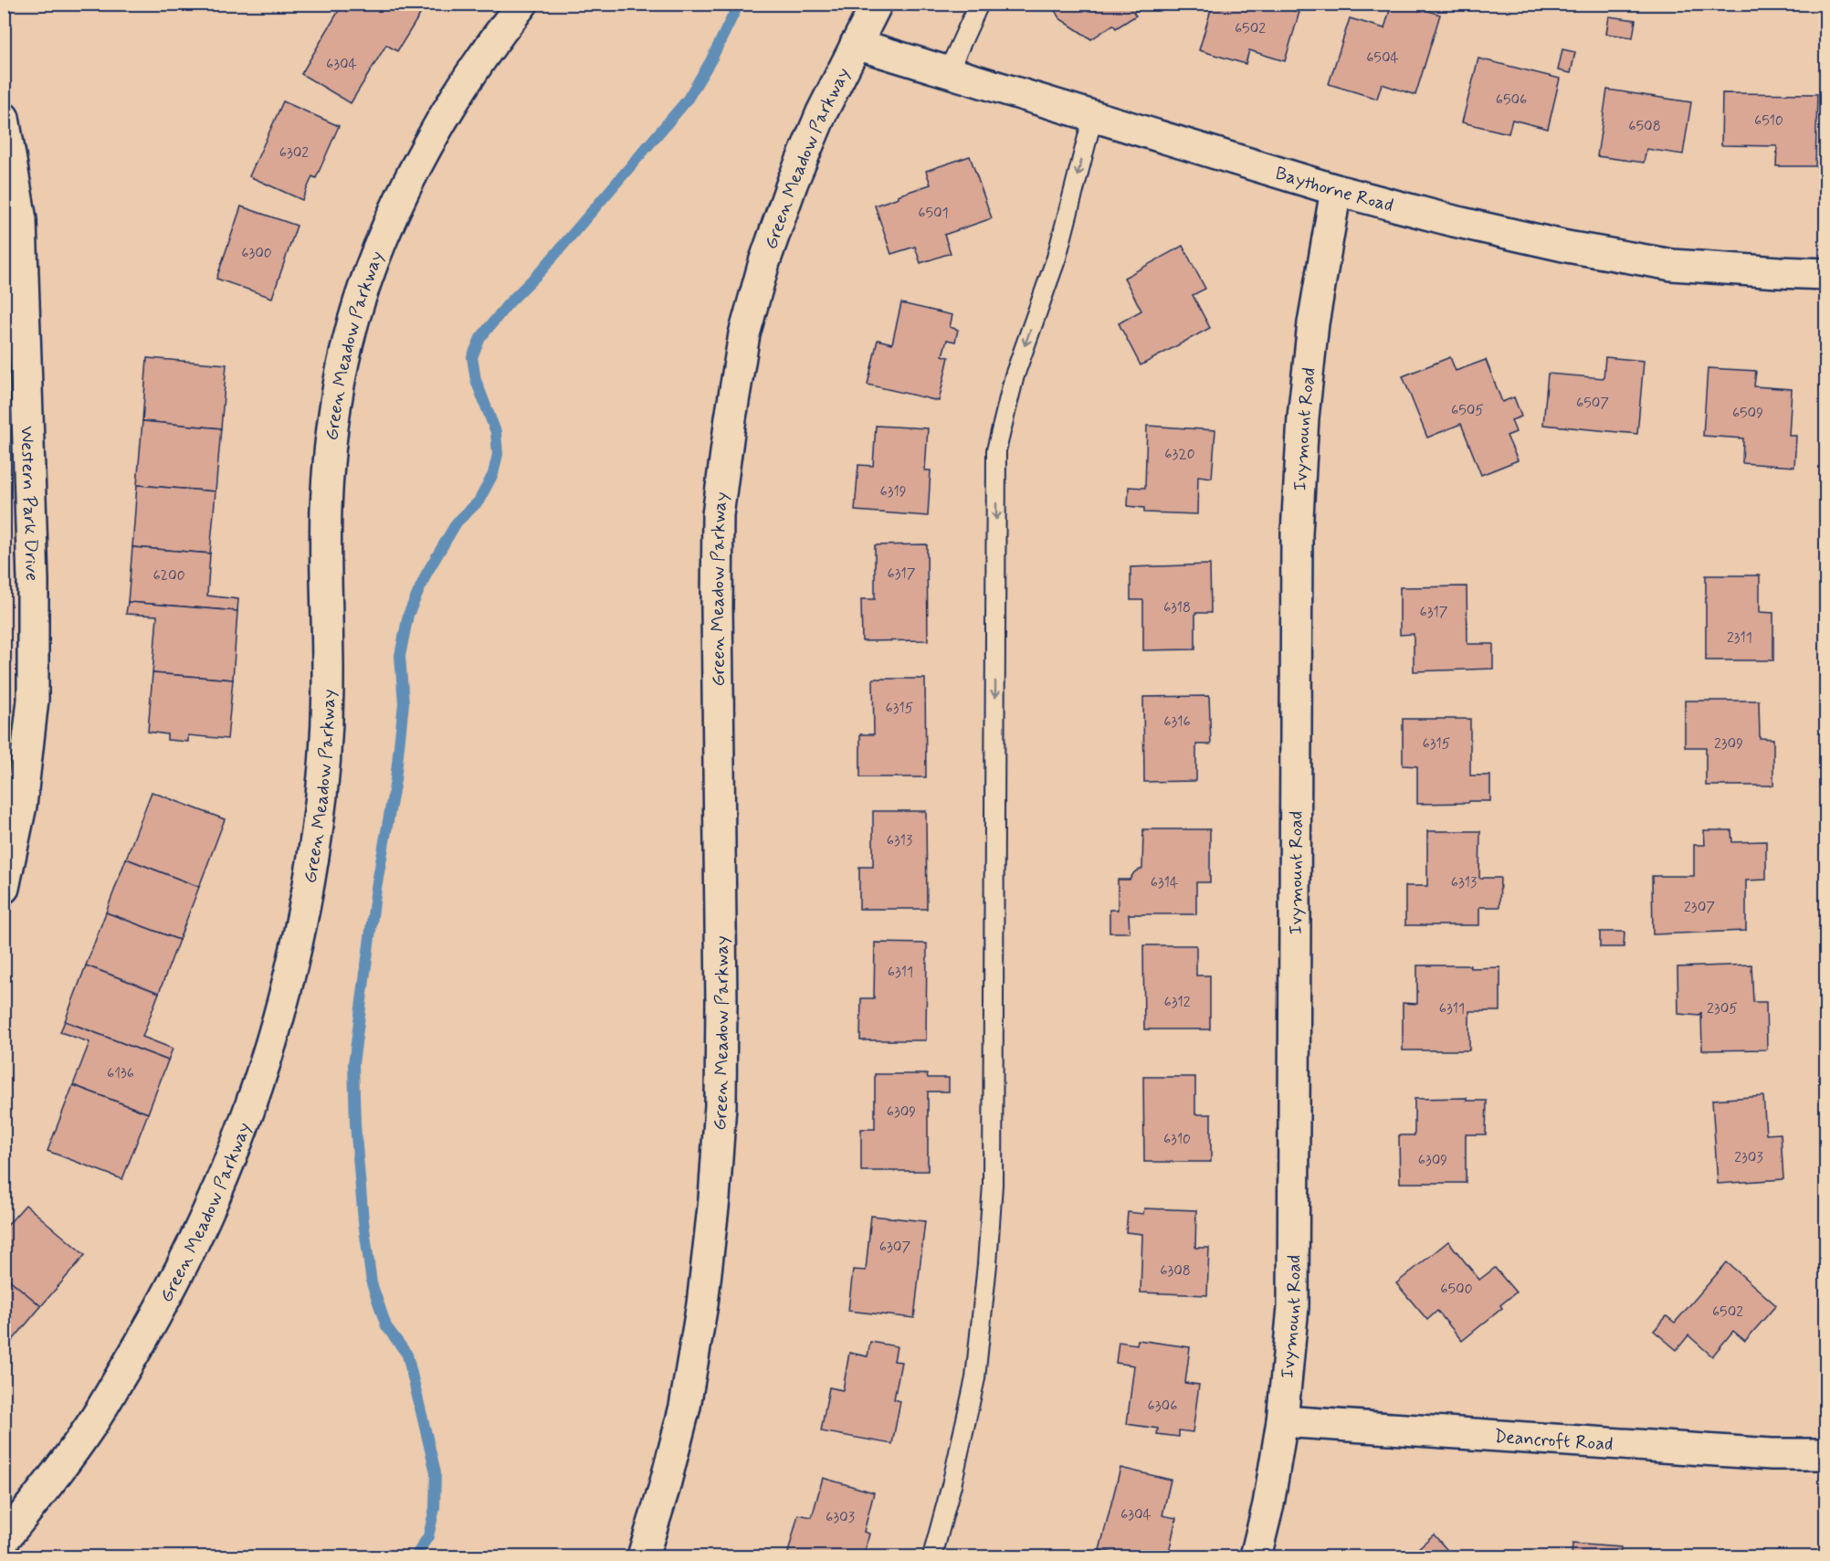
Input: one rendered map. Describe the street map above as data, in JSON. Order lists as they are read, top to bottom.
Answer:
{
  "streets": {
    "street": [
      "Green Meadow Parkway",
      "Baythorne Road",
      "Ivymount Road",
      "Western Park Drive",
      "Deancroft Road"
    ]
  },
  "crossings": [
    ["Green Meadow Parkway", "Baythorne Road"],
    ["Baythorne Road", "Ivymount Road"],
    ["Ivymount Road", "Deancroft Road"]
  ],
  "house_numbers": [
    "6502",
    "6504",
    "6304",
    "6506",
    "6510",
    "6508",
    "6302",
    "6501",
    "6300",
    "6507",
    "6505",
    "6509",
    "6320",
    "6319",
    "6317",
    "6200",
    "6318",
    "6317",
    "2311",
    "6315",
    "6316",
    "6315",
    "2309",
    "6313",
    "6314",
    "6313",
    "2307",
    "6311",
    "6312",
    "6311",
    "2305",
    "6136",
    "6309",
    "6310",
    "2303",
    "6309",
    "6307",
    "6308",
    "6500",
    "6502",
    "6306",
    "6304",
    "6303"
  ]
}
